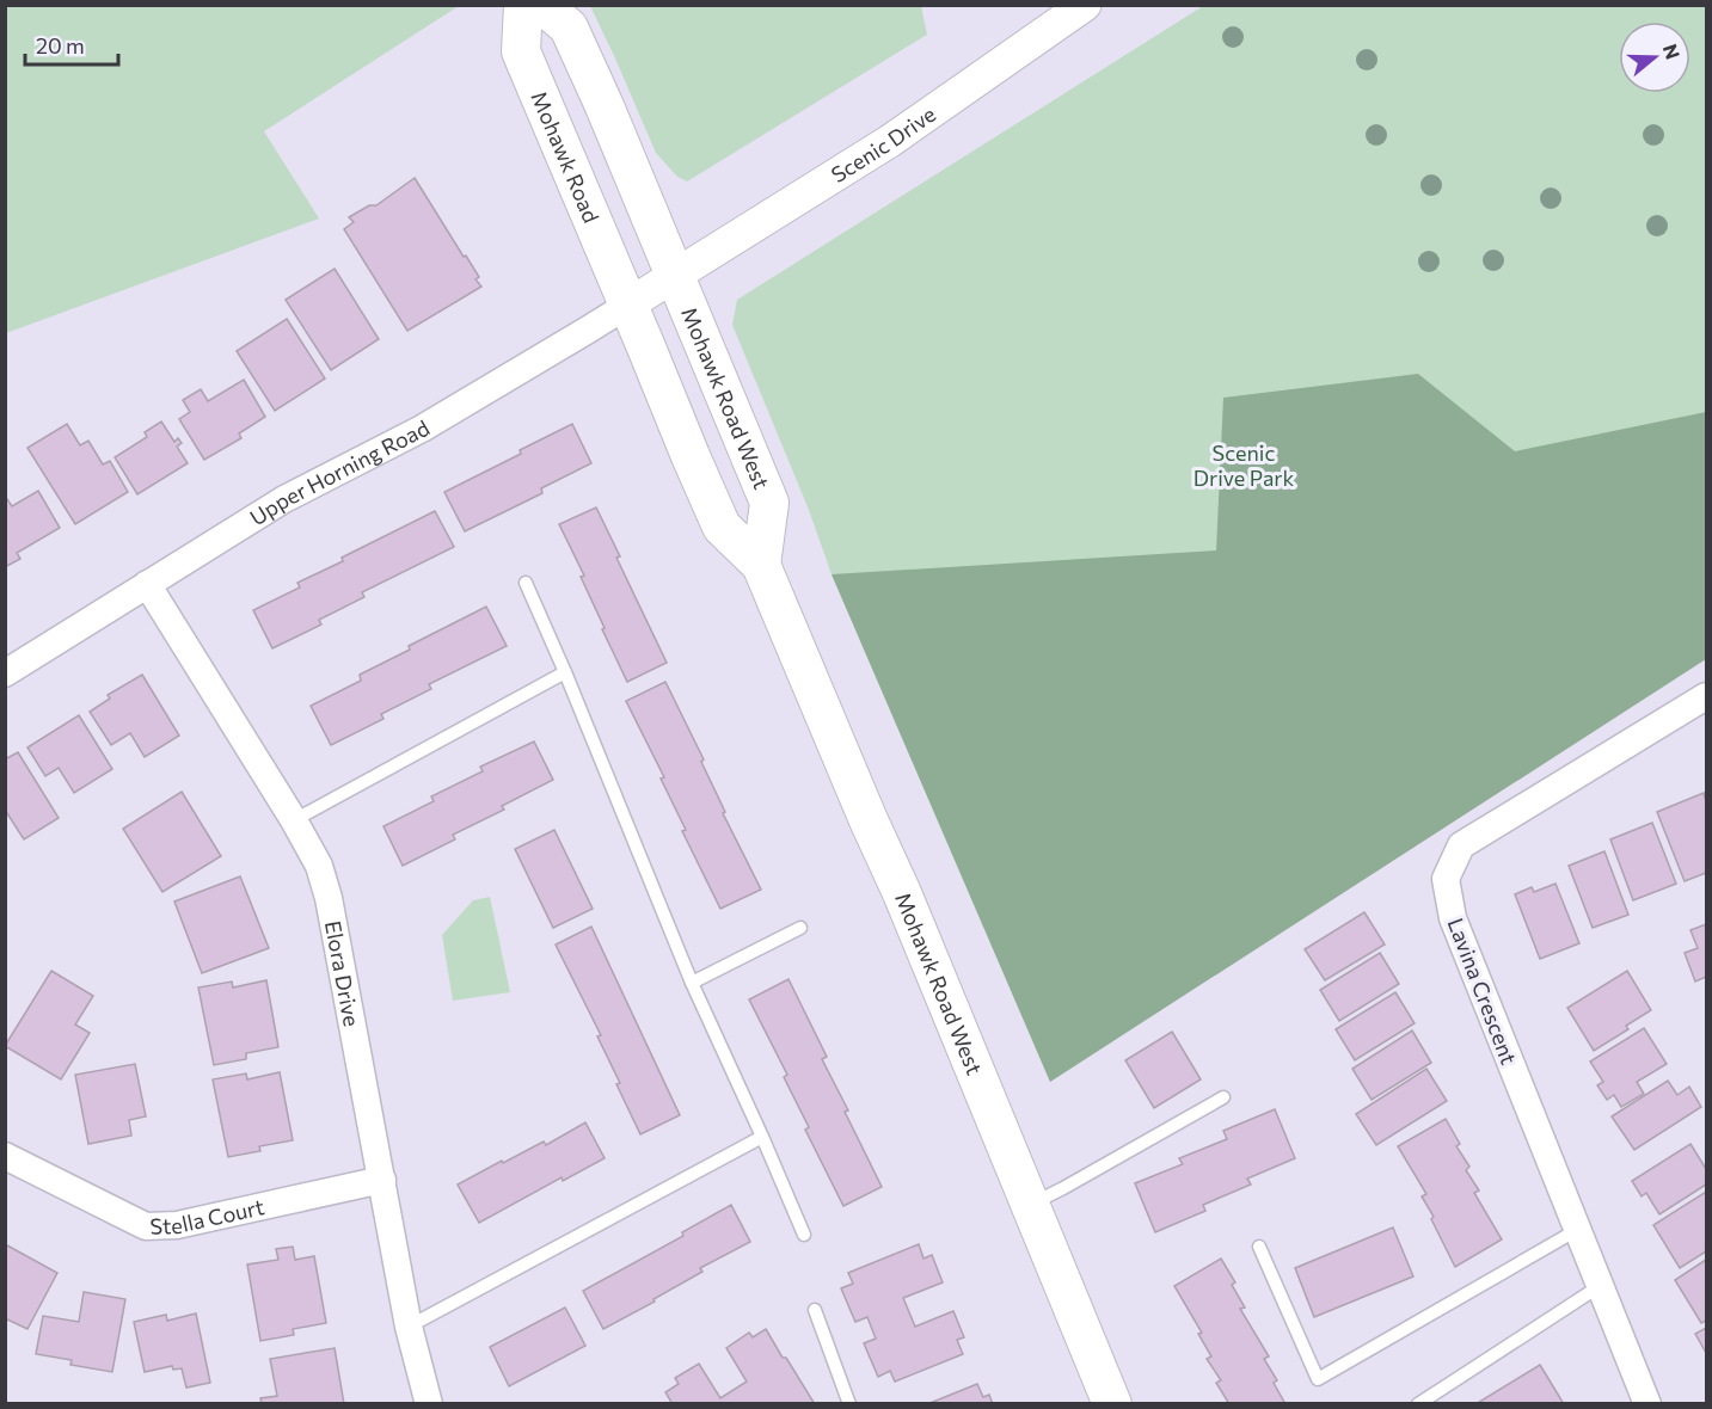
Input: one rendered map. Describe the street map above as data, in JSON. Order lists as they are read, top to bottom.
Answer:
{
  "streets": {
    "main road": ["Mohawk Road", "Mohawk Road West"],
    "street": [
      "Scenic Drive",
      "Upper Horning Road",
      "Elora Drive",
      "Lavina Crescent",
      "Stella Court"
    ]
  },
  "crossings": [
    ["Scenic Drive", "Mohawk Road West"],
    ["Scenic Drive", "Upper Horning Road"],
    ["Mohawk Road", "Mohawk Road West"],
    ["Mohawk Road", "Upper Horning Road"],
    ["Mohawk Road West", "Upper Horning Road"],
    ["Upper Horning Road", "Elora Drive"],
    ["Elora Drive", "Stella Court"]
  ],
  "parks": ["Scenic Drive Park"],
  "scale_bar": "20 m",
  "north": "right"
}
